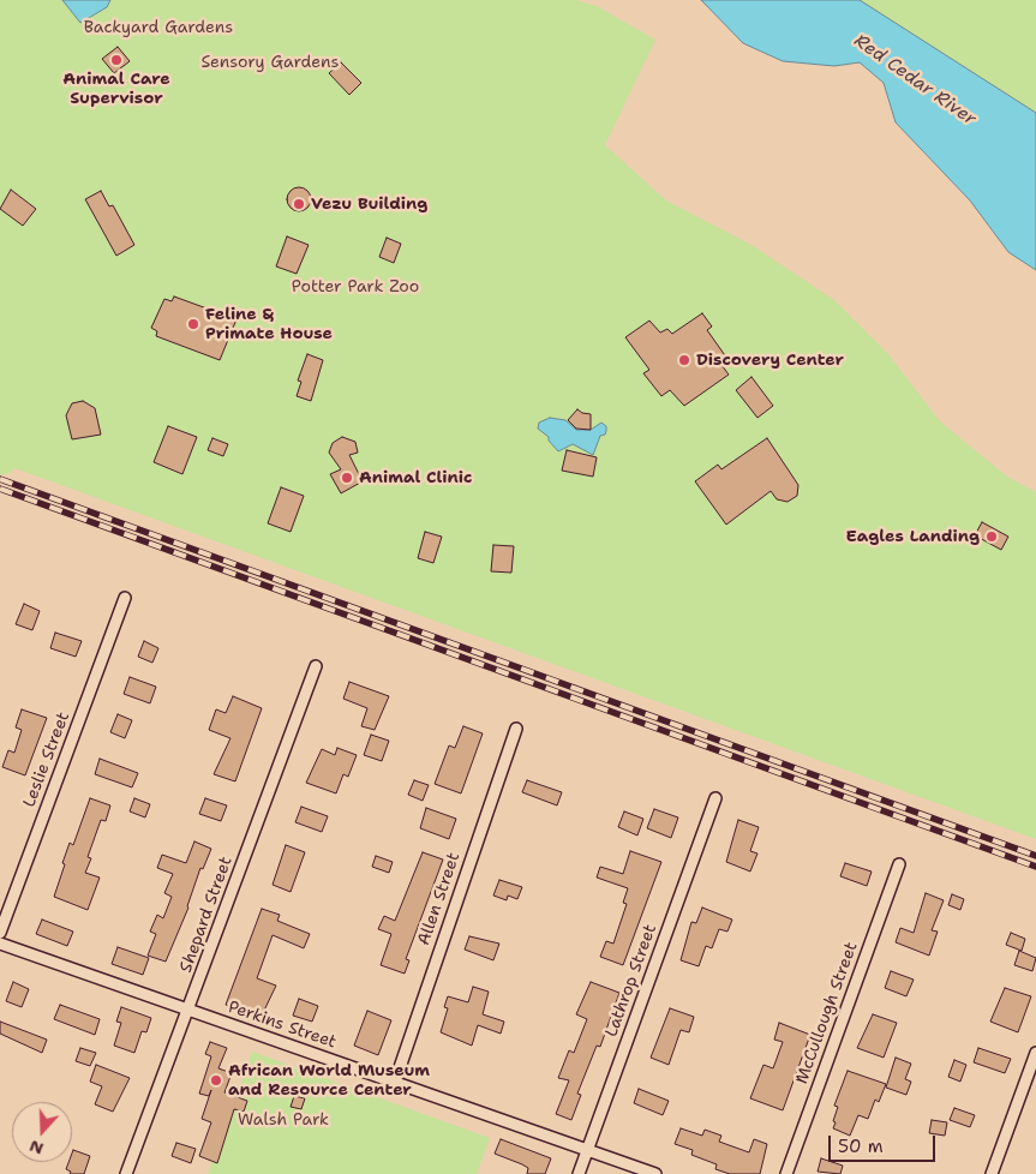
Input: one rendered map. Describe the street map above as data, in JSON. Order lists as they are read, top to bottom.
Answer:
{
  "streets": {
    "street": [
      "Leslie Street",
      "Allen Street",
      "Shepard Street",
      "Lathrop Street",
      "McCullough Street",
      "Perkins Street"
    ]
  },
  "crossings": [
    ["Allen Street", "Perkins Street"],
    ["Shepard Street", "Perkins Street"],
    ["Lathrop Street", "Perkins Street"]
  ],
  "water": ["Red Cedar River"],
  "parks": [
    "Backyard Gardens",
    "Sensory Gardens",
    "Potter Park Zoo",
    "Walsh Park"
  ],
  "places": [
    "Animal Care Supervisor",
    "Vezu Building",
    "Feline & Primate House",
    "Discovery Center",
    "Animal Clinic",
    "Eagles Landing",
    "African World Museum and Resource Center"
  ],
  "scale_bar": "50 m",
  "north": "bottom"
}
